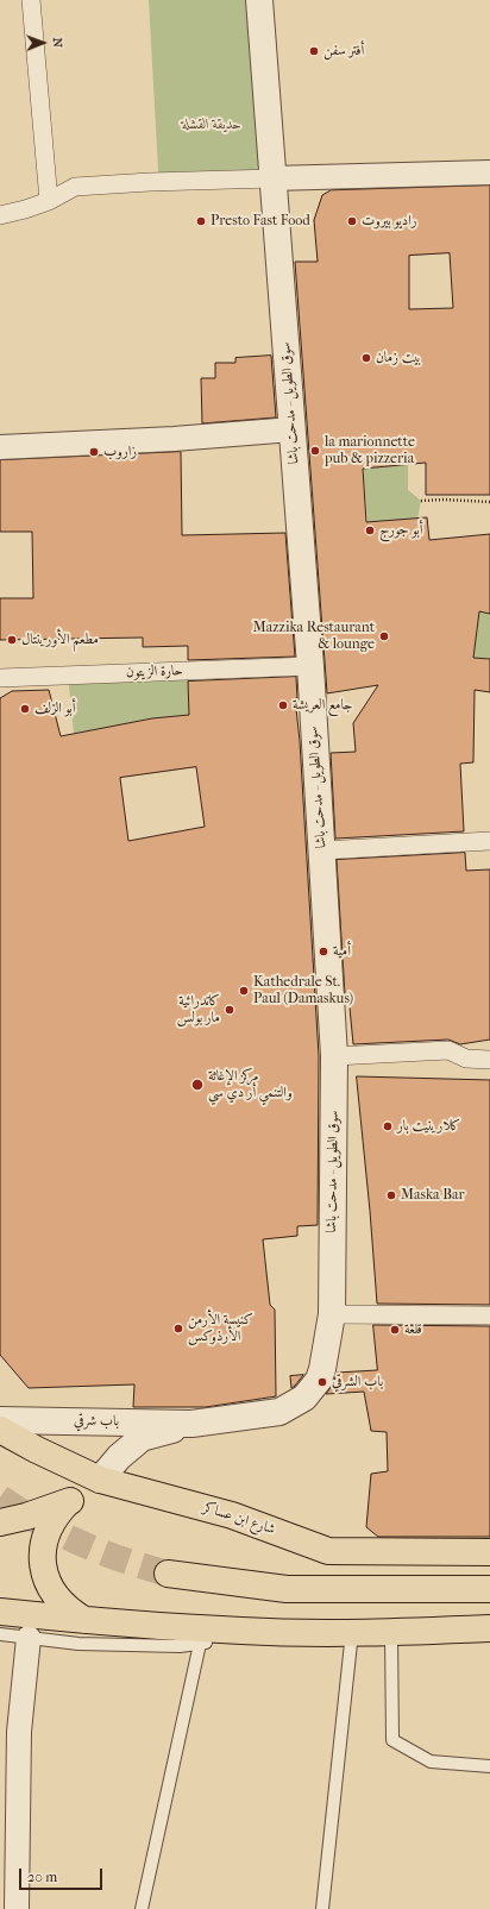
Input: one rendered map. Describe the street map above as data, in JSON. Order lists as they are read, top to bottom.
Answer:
{
  "streets": {
    "main road": ["شارع ابن عساكر"],
    "street": ["سوق الطويل - مدحت باشا", "حارة الزيتون", "باب شرقي"]
  },
  "crossings": [
    ["سوق الطويل - مدحت باشا", "حارة الزيتون"],
    ["سوق الطويل - مدحت باشا", "باب شرقي"],
    ["باب شرقي", "شارع ابن عساكر"]
  ],
  "parks": ["حديقة القشلة"],
  "places": [
    "أفتر سفن",
    "Presto Fast Food",
    "راديو بيروت",
    "بيت زمان",
    "la marionnette pub & pizzeria",
    "زاروب",
    "أبو جورج",
    "Mazzika Restaurant & lounge",
    "مطعم الأورينتال",
    "جامع العريشة",
    "أبو الزلف",
    "أمية",
    "Kathedrale St. Paul (Damaskus)",
    "كاتدرائية مار بولس",
    "مركز الإغاثة والتنمي أر دي سي",
    "كلارينيت بار",
    "Maska Bar",
    "كنيسة الأرمن الأرذوكس",
    "قلعة",
    "باب الشرقي"
  ],
  "scale_bar": "20 m",
  "north": "right"
}
